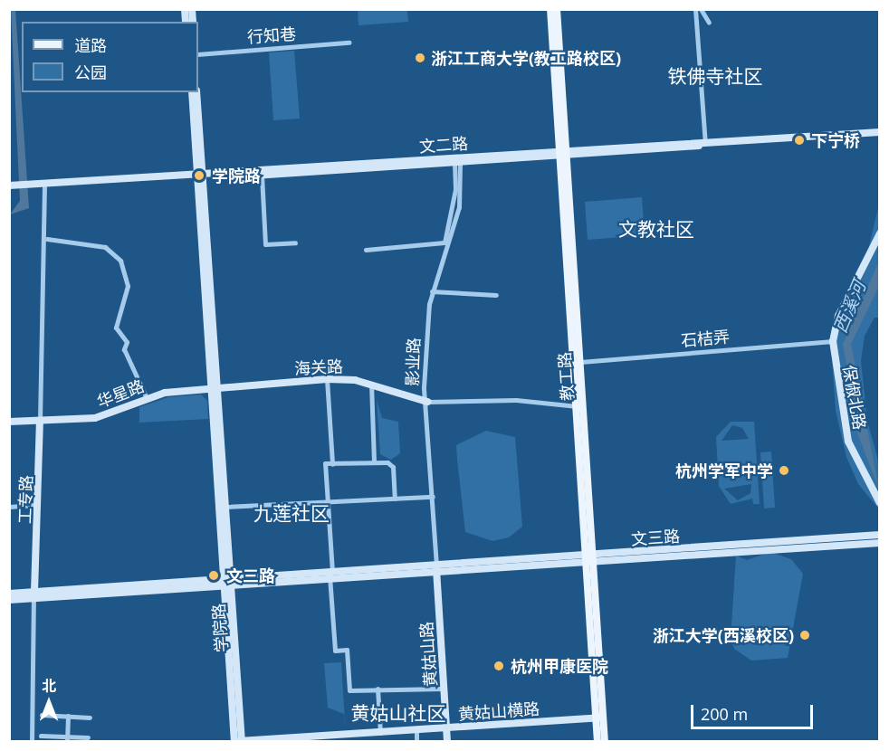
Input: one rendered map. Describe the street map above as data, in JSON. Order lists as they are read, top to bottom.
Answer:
{
  "streets": {
    "main road": [
      "文二路",
      "海关路",
      "教工路",
      "华星路",
      "保俶北路",
      "工专路",
      "文三路",
      "学院路",
      "黄姑山路",
      "黄姑山横路"
    ],
    "street": ["行知巷", "石桔弄", "影业路"]
  },
  "crossings": [
    ["文二路", "影业路"],
    ["文二路", "教工路"],
    ["文二路", "学院路"],
    ["石桔弄", "教工路"],
    ["石桔弄", "保俶北路"],
    ["影业路", "海关路"],
    ["影业路", "文三路"],
    ["影业路", "黄姑山路"],
    ["海关路", "华星路"],
    ["海关路", "学院路"],
    ["教工路", "文三路"],
    ["教工路", "黄姑山横路"],
    ["华星路", "工专路"],
    ["华星路", "学院路"],
    ["工专路", "文三路"],
    ["文三路", "学院路"],
    ["文三路", "黄姑山路"],
    ["学院路", "黄姑山横路"],
    ["黄姑山路", "黄姑山横路"]
  ],
  "districts": [
    "铁佛寺社区",
    "文教社区",
    "九莲社区",
    "黄姑山社区"
  ],
  "water": ["西溪河"],
  "places": [
    "浙江工商大学(教工路校区)",
    "下宁桥",
    "学院路",
    "杭州学军中学",
    "文三路",
    "浙江大学(西溪校区)",
    "杭州甲康医院"
  ],
  "legend": ["道路", "公园"],
  "scale_bar": "200 m",
  "north": "top"
}
